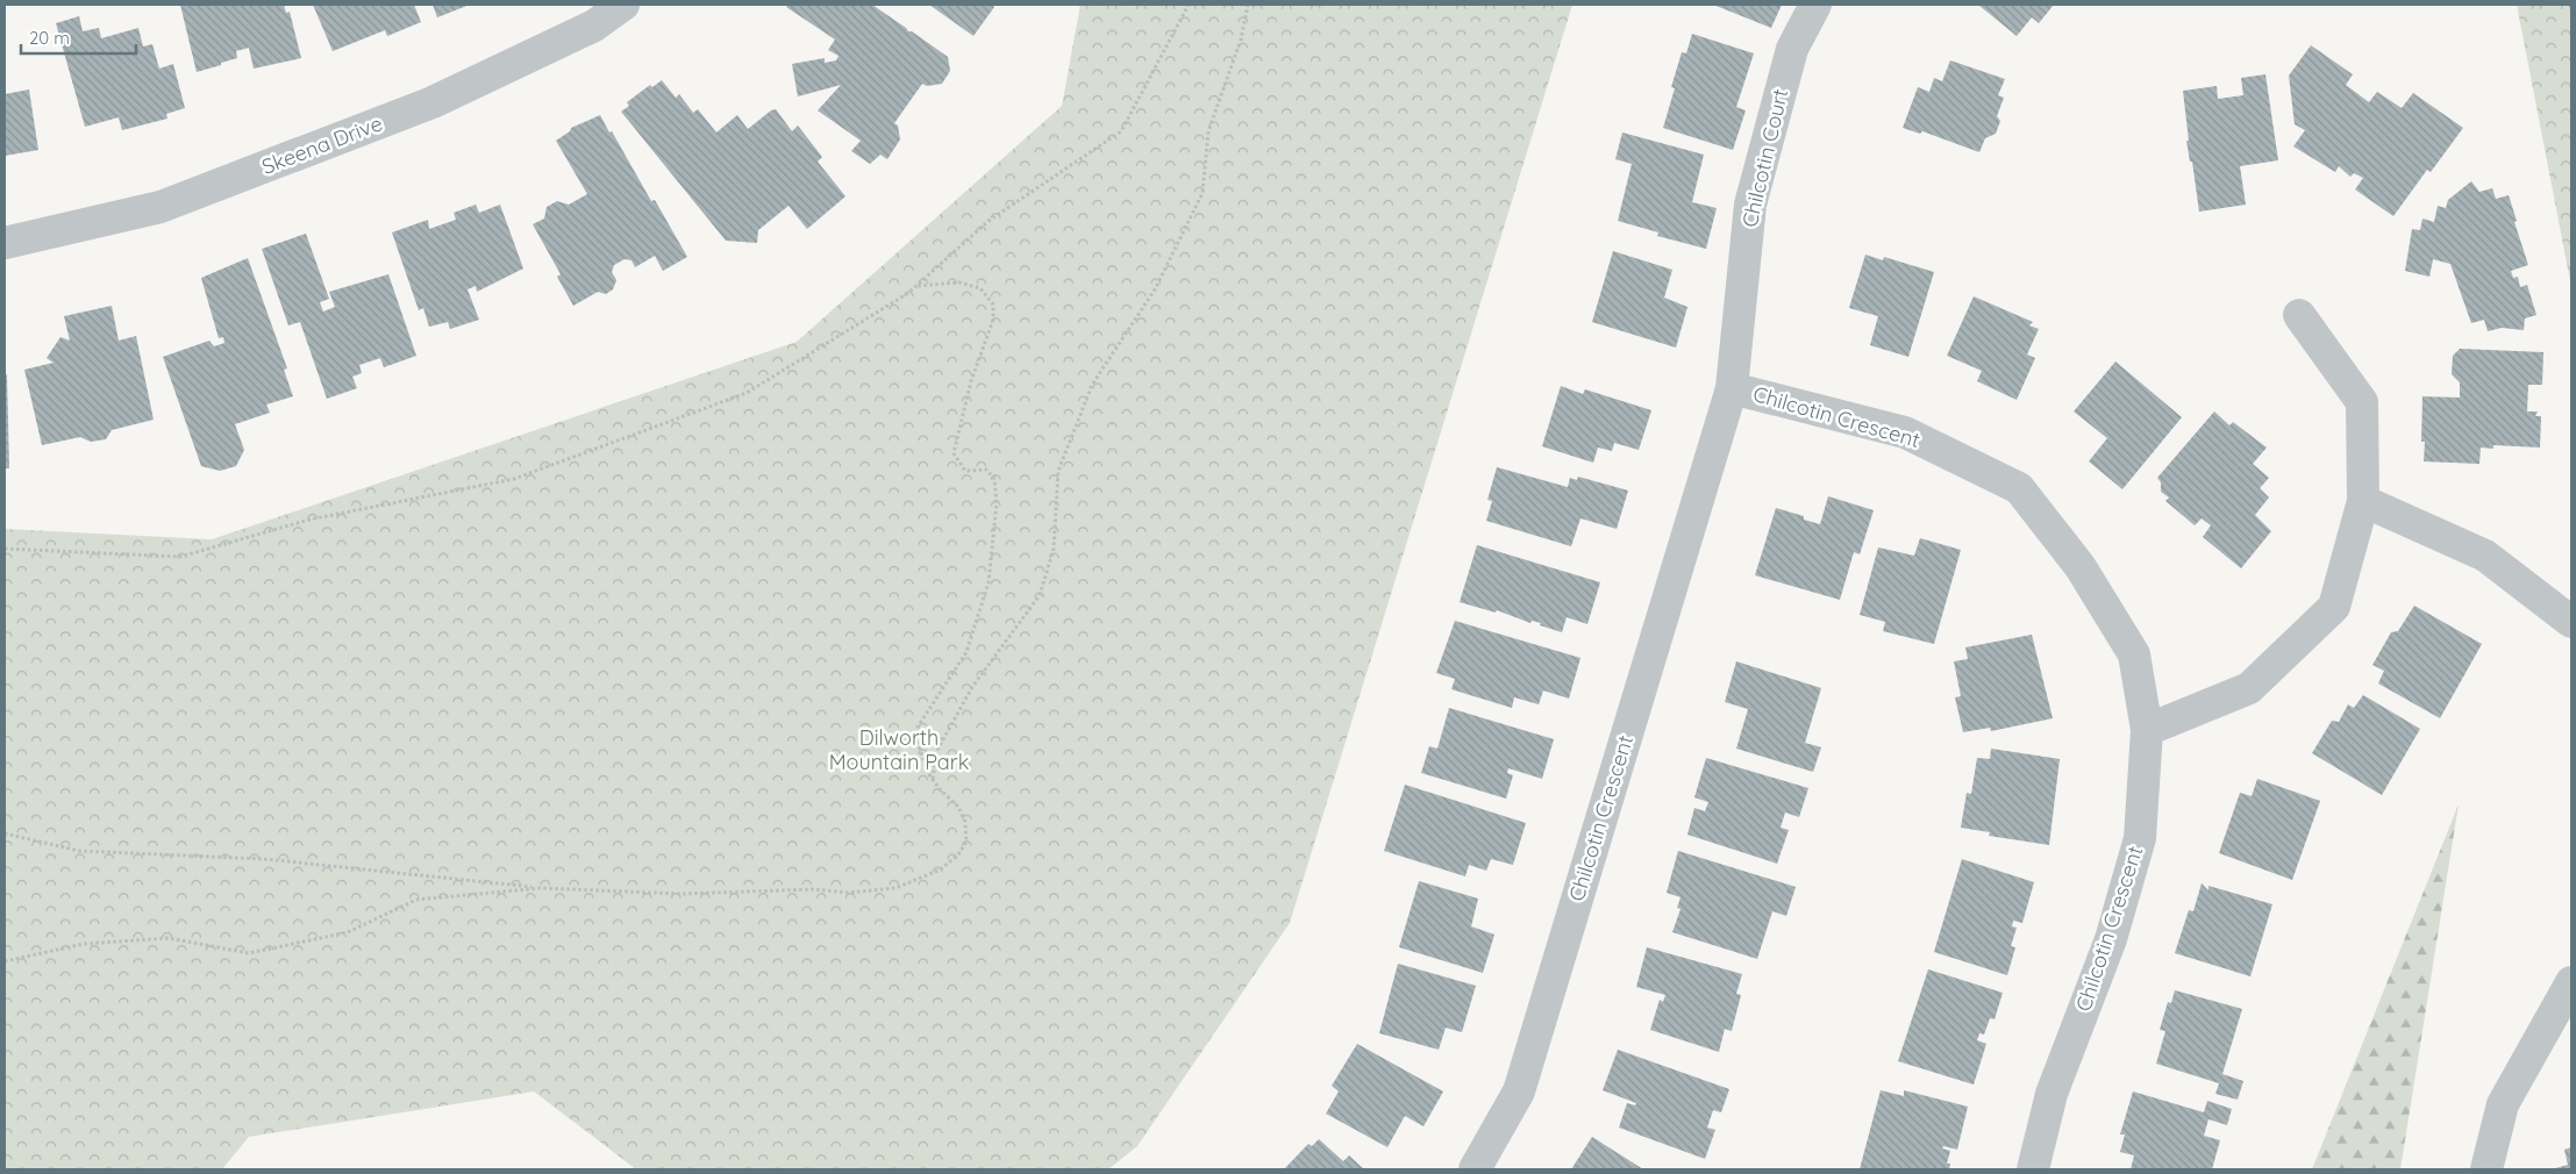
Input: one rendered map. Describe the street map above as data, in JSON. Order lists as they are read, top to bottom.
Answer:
{
  "streets": {
    "street": ["Skeena Drive", "Chilcotin Court", "Chilcotin Crescent"]
  },
  "crossings": [
    ["Chilcotin Court", "Chilcotin Crescent"]
  ],
  "parks": ["Dilworth Mountain Park"],
  "scale_bar": "20 m"
}
